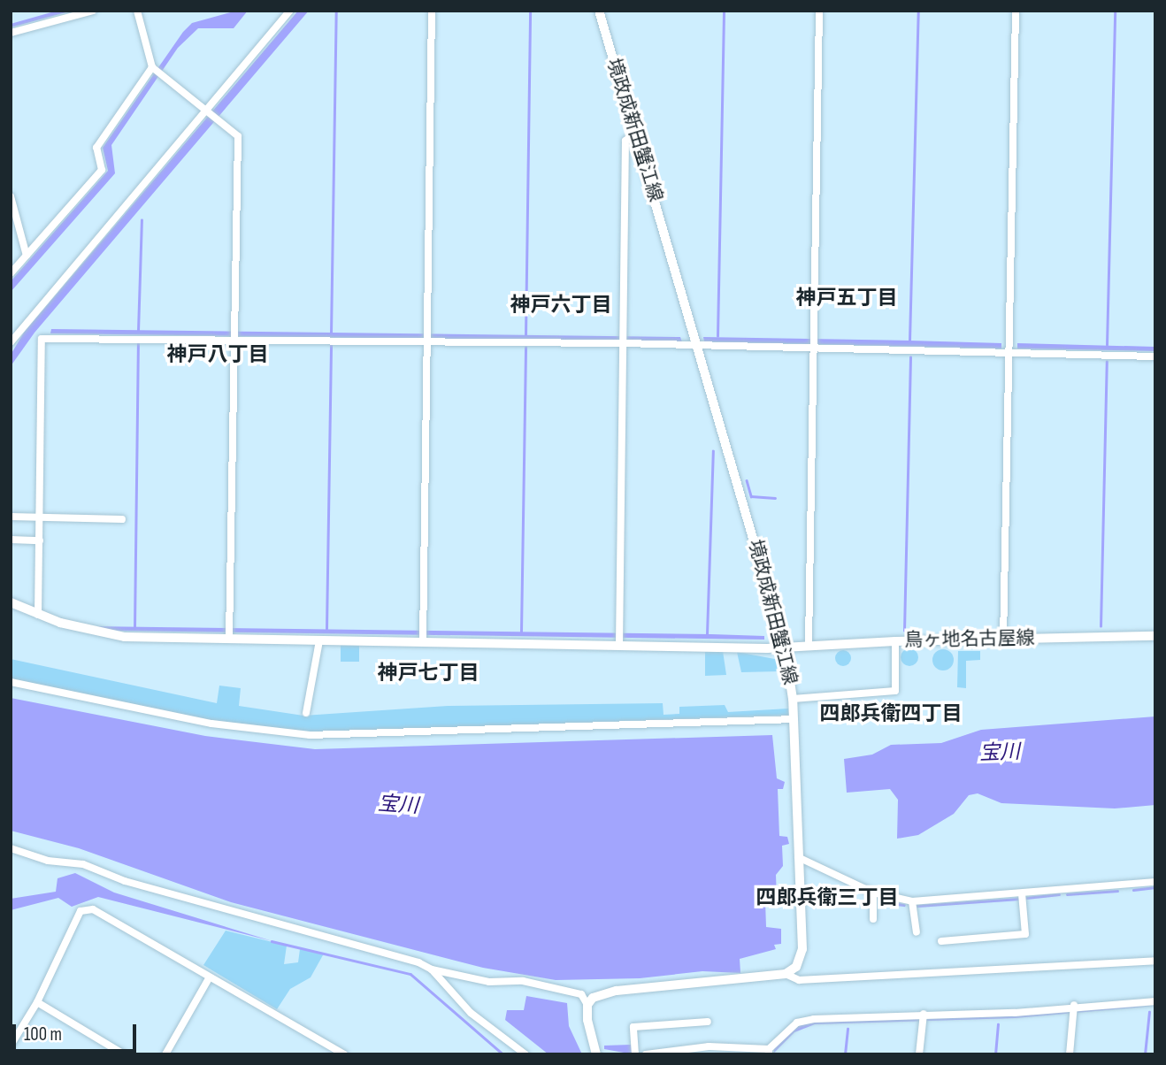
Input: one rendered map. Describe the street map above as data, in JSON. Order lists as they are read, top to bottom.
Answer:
{
  "streets": {
    "main road": ["境政成新田蟹江線", "鳥ヶ地名古屋線"]
  },
  "crossings": [
    ["境政成新田蟹江線", "鳥ヶ地名古屋線"]
  ],
  "districts": [
    "神戸五丁目",
    "神戸六丁目",
    "神戸八丁目",
    "神戸七丁目",
    "四郎兵衛四丁目",
    "四郎兵衛三丁目"
  ],
  "water": ["宝川"],
  "scale_bar": "100 m"
}
